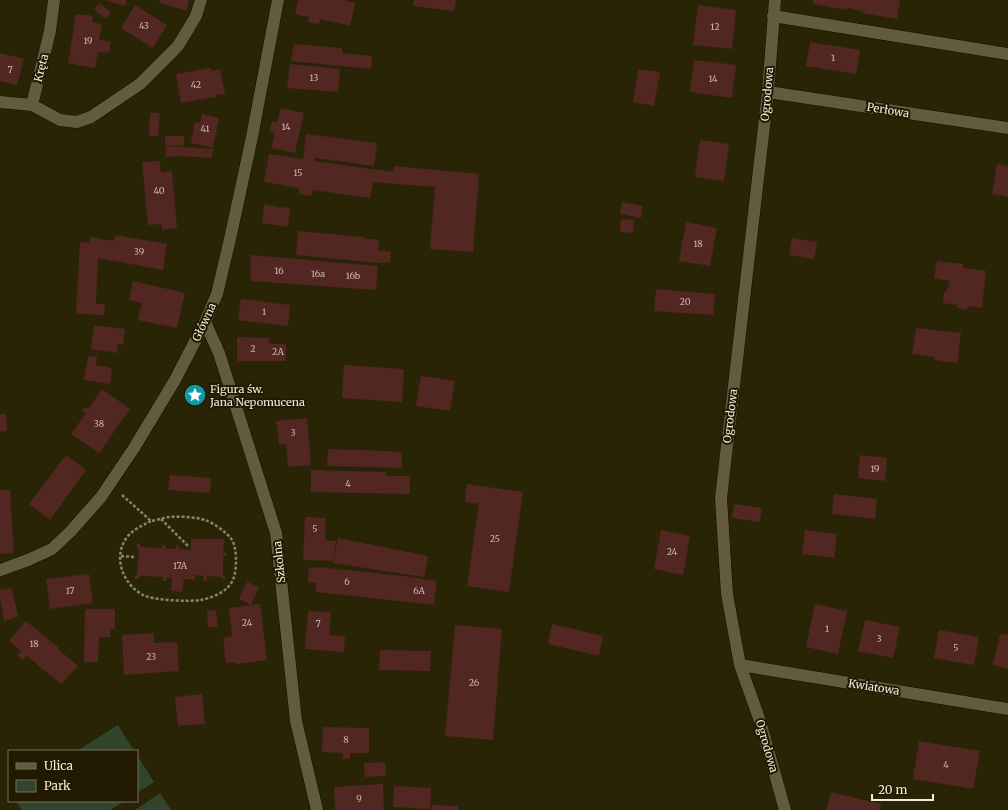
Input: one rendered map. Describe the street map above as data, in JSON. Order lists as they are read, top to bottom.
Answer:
{
  "streets": {
    "street": [
      "Kręta",
      "Ogrodowa",
      "Perłowa",
      "Główna",
      "Szkolna",
      "Kwiatowa"
    ]
  },
  "crossings": [
    ["Ogrodowa", "Perłowa"],
    ["Ogrodowa", "Kwiatowa"],
    ["Główna", "Szkolna"]
  ],
  "places": {
    "place": ["Figura św. Jana Nepomucena"]
  },
  "house_numbers": [
    "43",
    "12",
    "19",
    "1",
    "7",
    "13",
    "14",
    "42",
    "14",
    "41",
    "15",
    "40",
    "18",
    "39",
    "16",
    "16a",
    "16b",
    "20",
    "1",
    "2",
    "2A",
    "38",
    "3",
    "19",
    "4",
    "5",
    "25",
    "24",
    "17A",
    "6",
    "17",
    "6A",
    "24",
    "7",
    "1",
    "3",
    "18",
    "5",
    "23",
    "26",
    "8",
    "4",
    "9"
  ],
  "legend": ["Ulica", "Park"],
  "scale_bar": "20 m"
}
